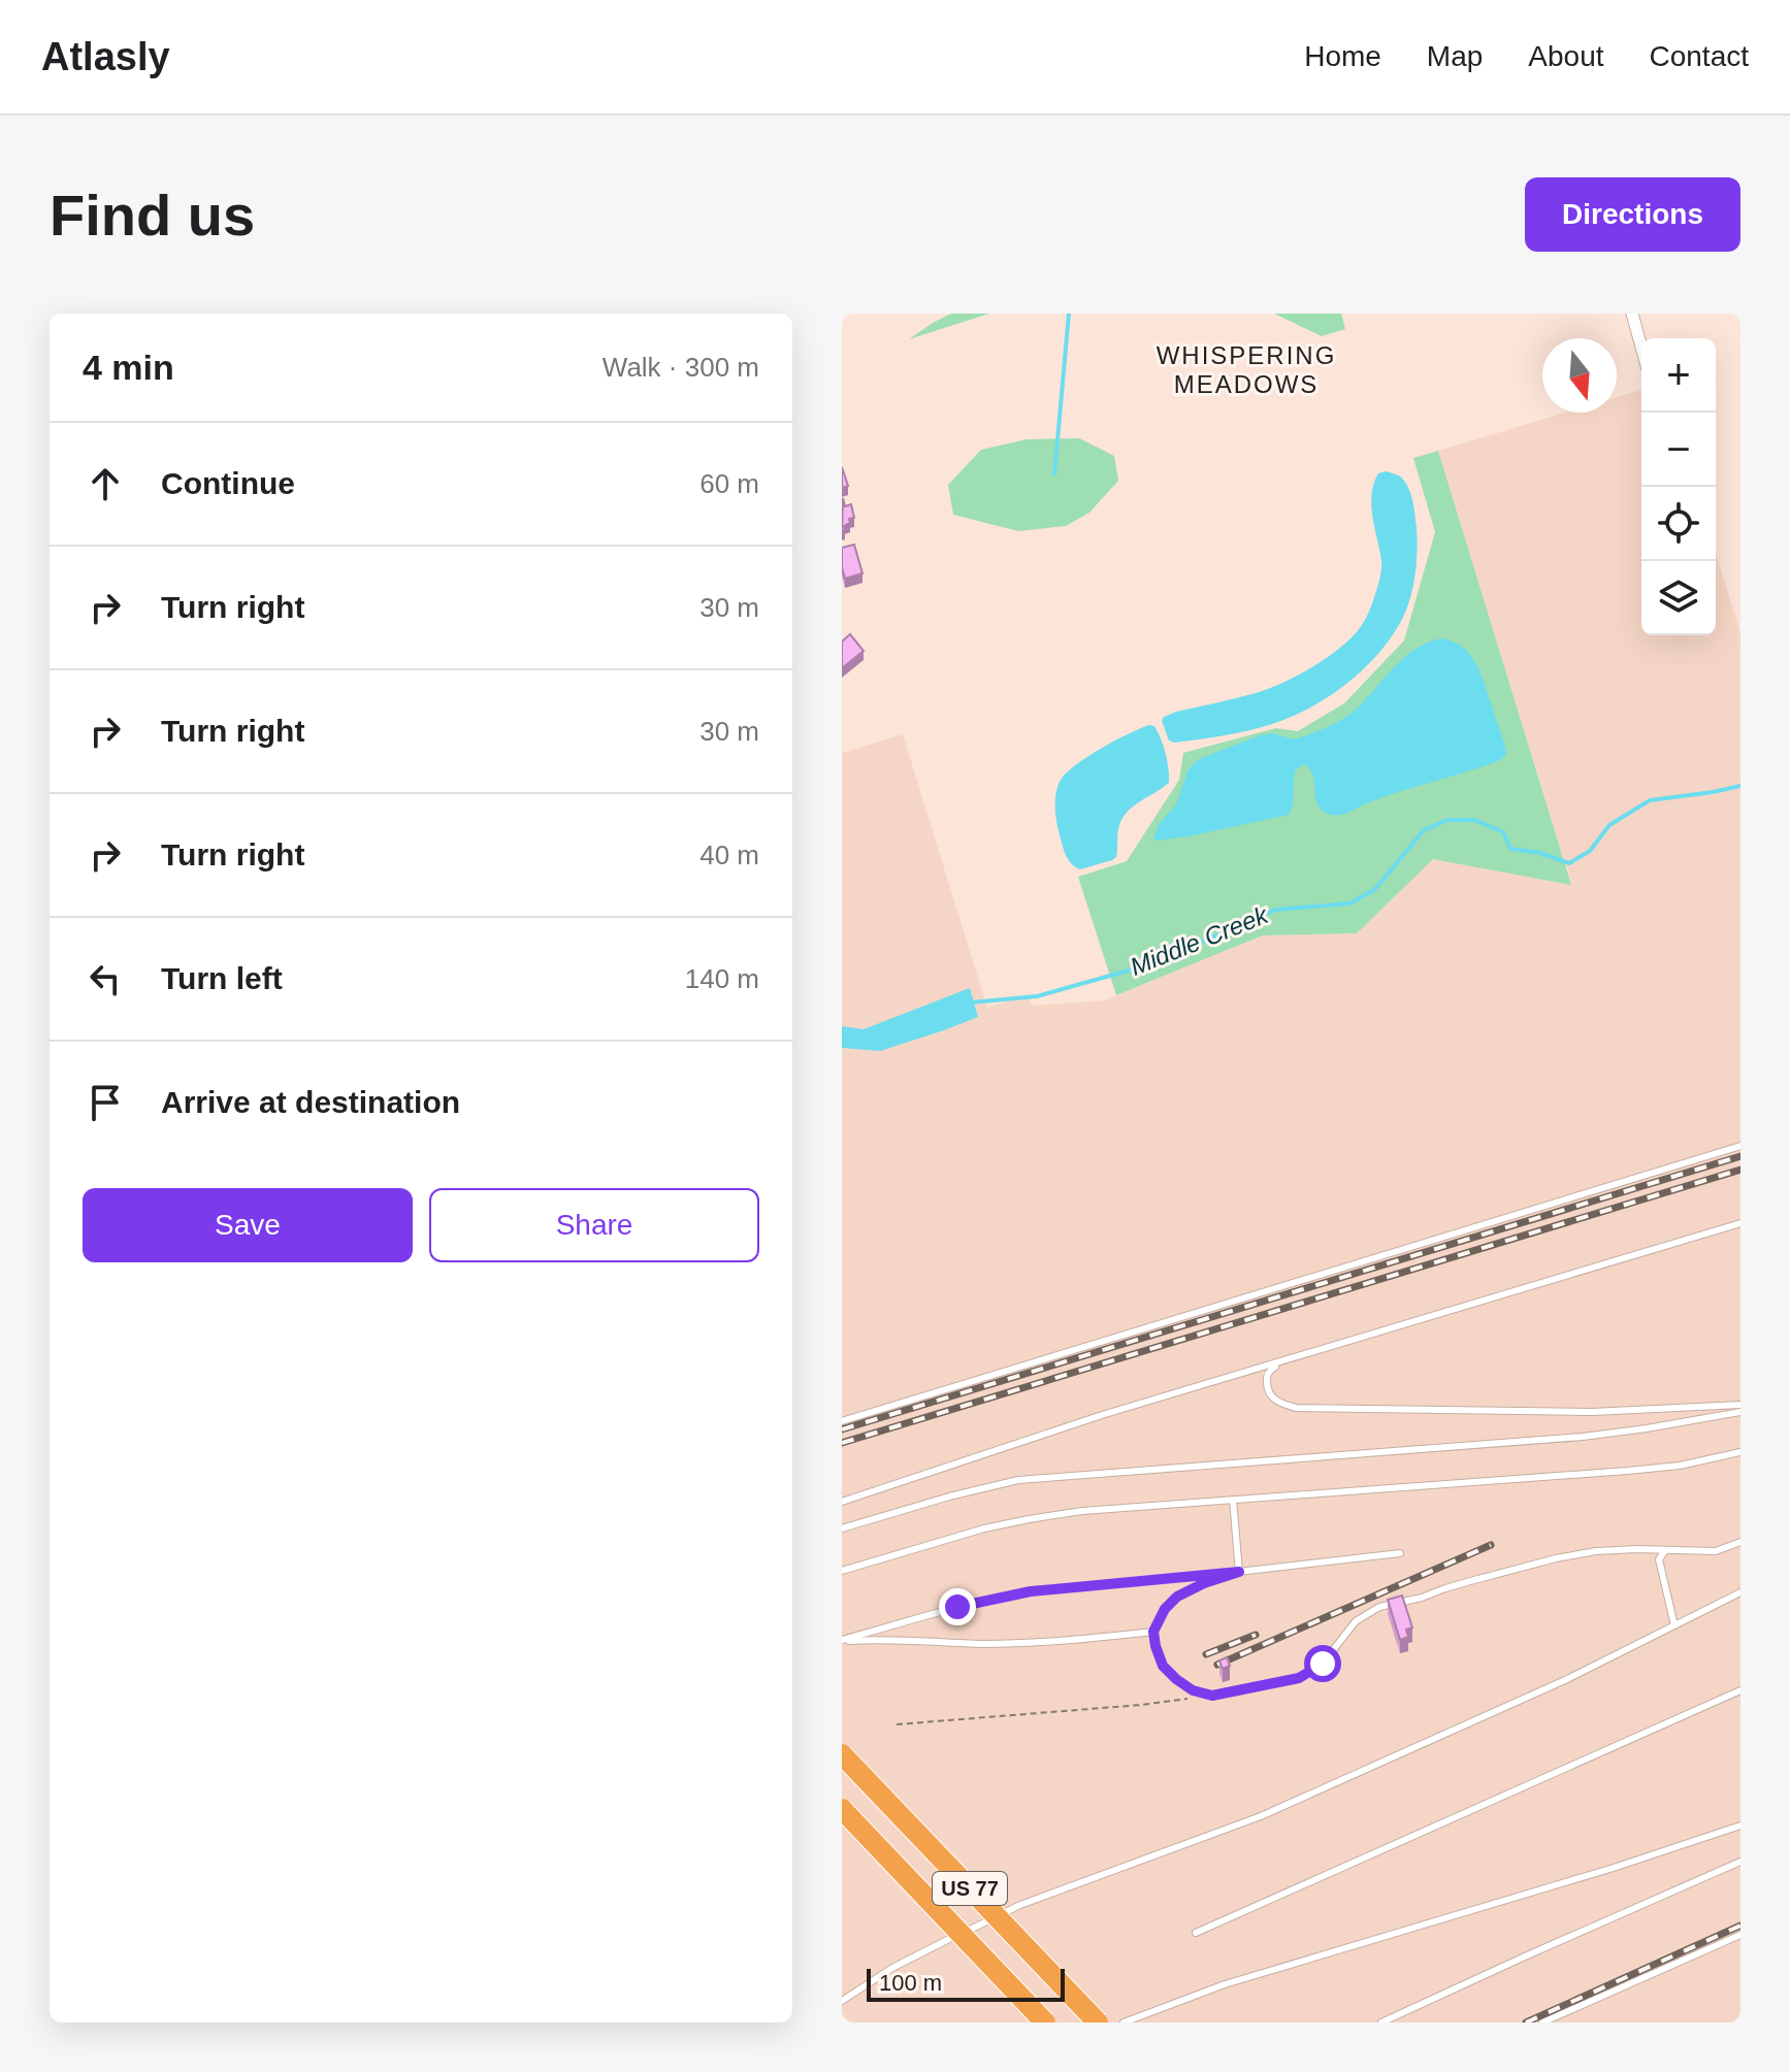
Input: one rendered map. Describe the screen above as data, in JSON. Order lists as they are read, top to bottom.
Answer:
{
  "streets": {
    "highway": ["US 77"]
  },
  "districts": ["WHISPERING MEADOWS"],
  "water": ["Middle Creek"],
  "scale_bar": "100 m",
  "north": "bottom",
  "page": {
    "header": "Atlasly",
    "nav": [
      "Home",
      "Map",
      "About",
      "Contact"
    ],
    "buttons": [
      "Directions",
      ["Save", "Share"]
    ],
    "title": "Find us",
    "heading": ["4 min", "Walk · 300 m"],
    "map_buttons": ["+", "−"],
    "list": [
      ["Continue", "60 m"],
      ["Turn right", "30 m"],
      ["Turn right", "30 m"],
      ["Turn right", "40 m"],
      ["Turn left", "140 m"],
      "Arrive at destination"
    ],
    "scale": "100 m"
  }
}
